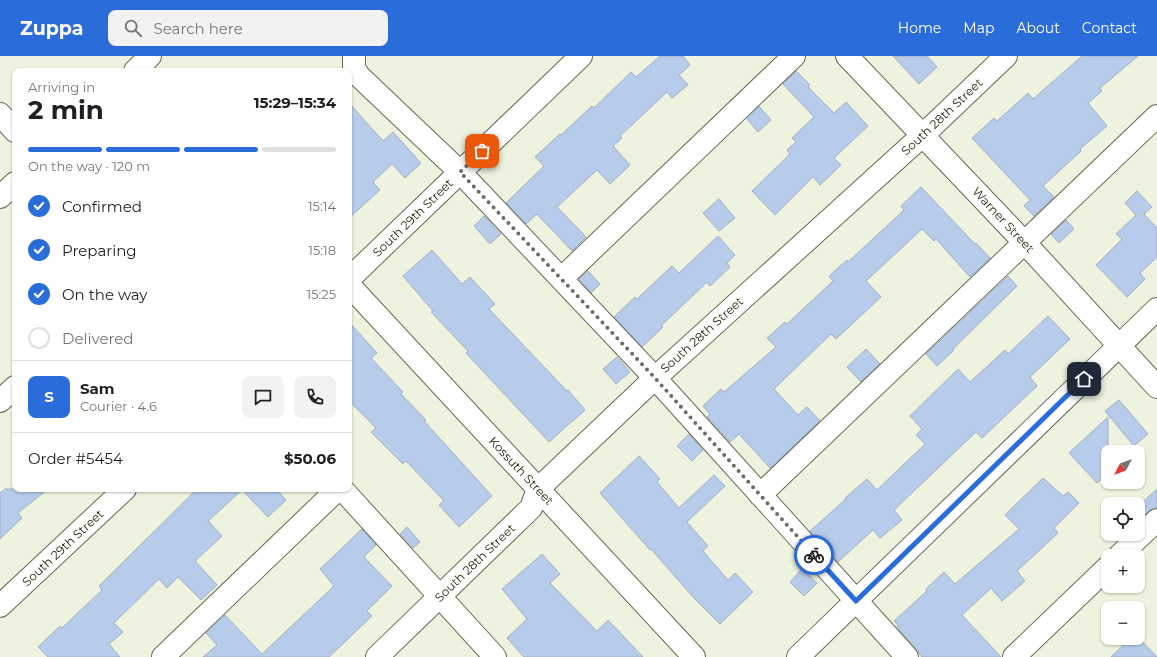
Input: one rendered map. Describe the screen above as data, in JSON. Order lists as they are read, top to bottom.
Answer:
{
  "streets": {
    "street": [
      "South 28th Street",
      "South 29th Street",
      "Warner Street",
      "Kossuth Street"
    ]
  },
  "crossings": [
    ["South 28th Street", "Warner Street"],
    ["South 28th Street", "Kossuth Street"]
  ],
  "north": "bottom left",
  "page": {
    "header": "Zuppa",
    "search": "Search here",
    "nav": [
      "Home",
      "Map",
      "About",
      "Contact"
    ],
    "heading": ["2 min", "Arriving in", "15:29–15:34"],
    "panel": [
      "Sam",
      "Courier · 4.6",
      "Order #5454",
      "$50.06"
    ],
    "bar": "On the way · 120 m",
    "list": [
      ["Confirmed", "15:14"],
      ["Preparing", "15:18"],
      ["On the way", "15:25"],
      "Delivered"
    ],
    "round": "S",
    "map_buttons": ["+", "−"]
  }
}
